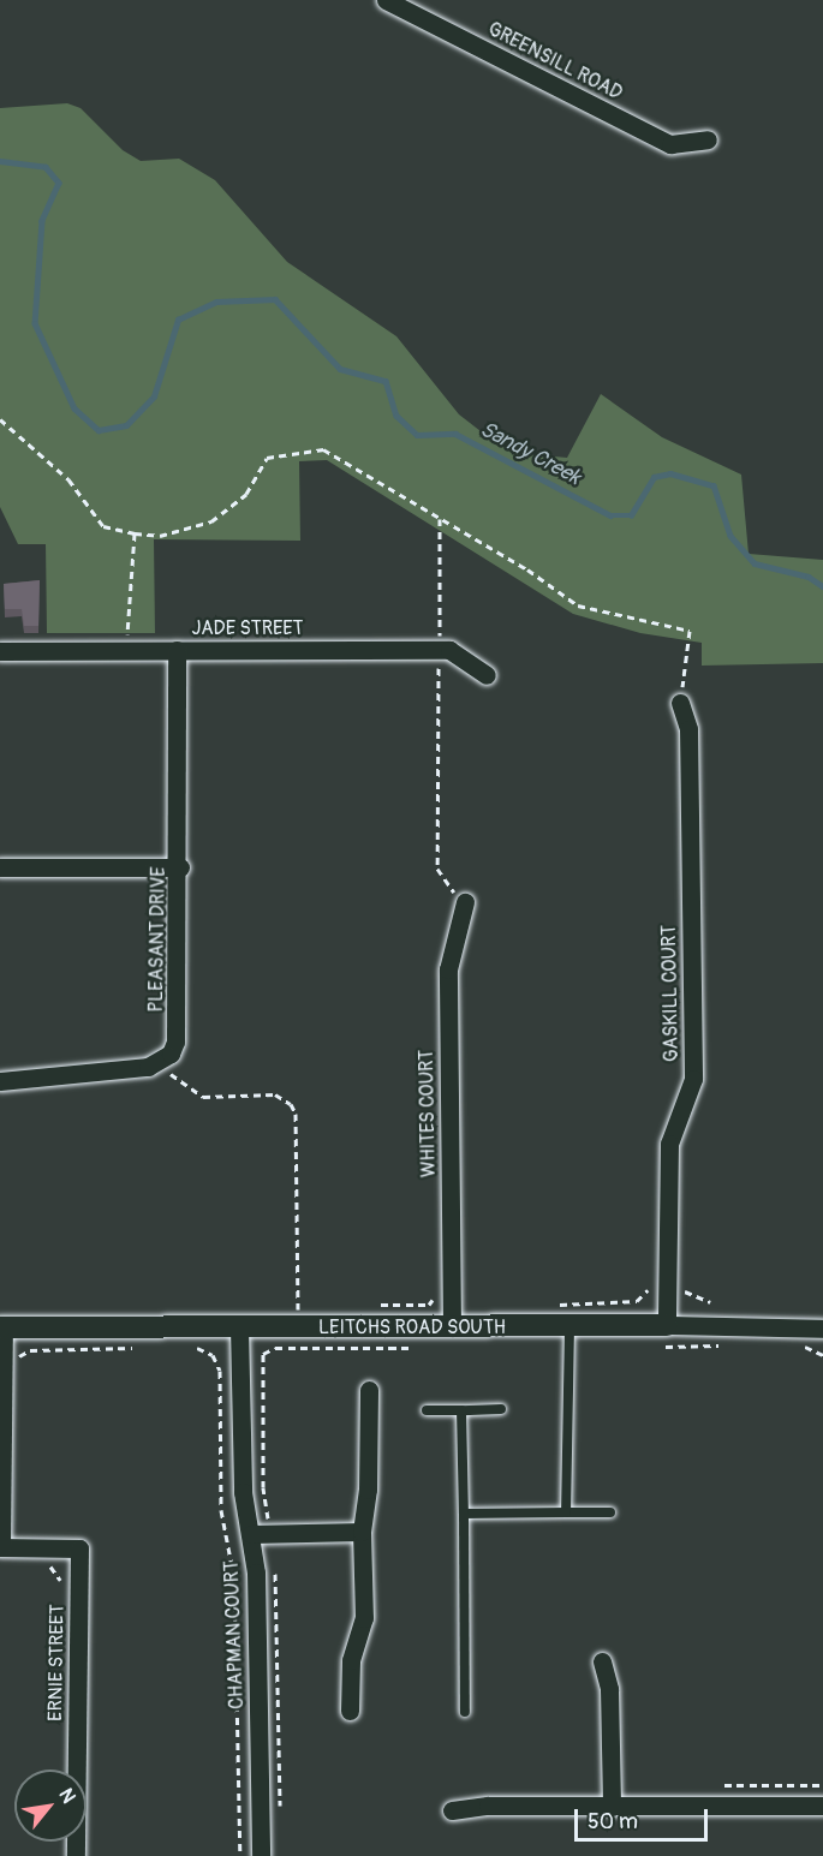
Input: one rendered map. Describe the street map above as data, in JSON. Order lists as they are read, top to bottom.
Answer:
{
  "streets": {
    "street": [
      "GREENSILL ROAD",
      "JADE STREET",
      "PLEASANT DRIVE",
      "GASKILL COURT",
      "WHITES COURT",
      "LEITCHS ROAD SOUTH",
      "CHAPMAN COURT",
      "ERNIE STREET"
    ]
  },
  "crossings": [
    ["JADE STREET", "PLEASANT DRIVE"],
    ["GASKILL COURT", "LEITCHS ROAD SOUTH"],
    ["WHITES COURT", "LEITCHS ROAD SOUTH"],
    ["LEITCHS ROAD SOUTH", "CHAPMAN COURT"]
  ],
  "water": ["Sandy Creek"],
  "scale_bar": "50 m",
  "north": "top right"
}
